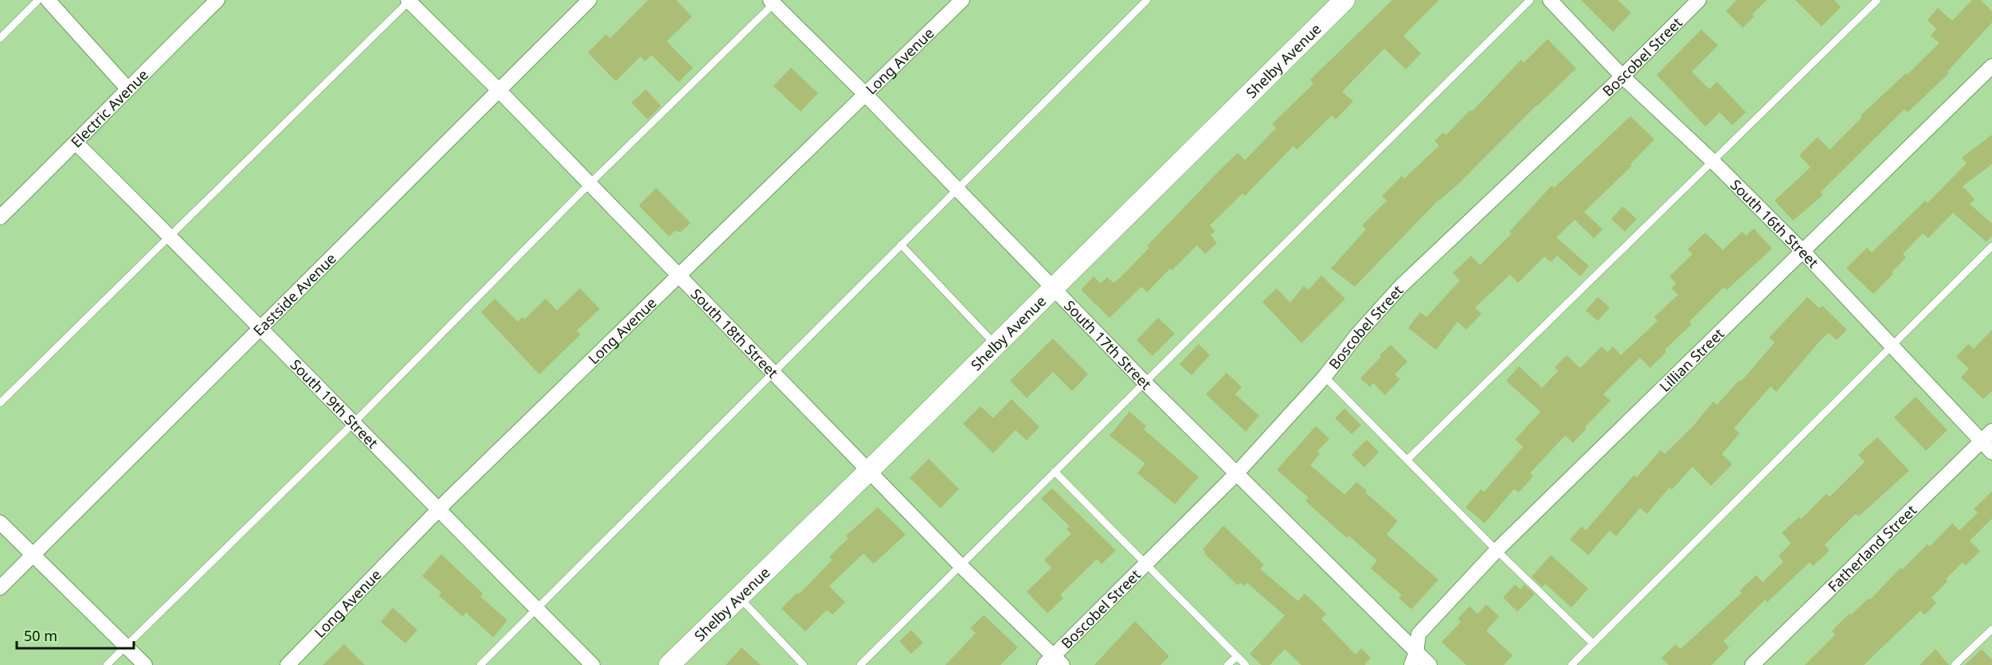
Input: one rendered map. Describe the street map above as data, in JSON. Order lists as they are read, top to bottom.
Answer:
{
  "streets": {
    "street": [
      "Boscobel Street",
      "Long Avenue",
      "Shelby Avenue",
      "Electric Avenue",
      "South 16th Street",
      "Eastside Avenue",
      "South 18th Street",
      "South 17th Street",
      "Lillian Street",
      "South 19th Street",
      "Fatherland Street"
    ]
  },
  "crossings": [
    ["Boscobel Street", "South 16th Street"],
    ["Boscobel Street", "South 18th Street"],
    ["Boscobel Street", "South 17th Street"],
    ["Long Avenue", "South 18th Street"],
    ["Long Avenue", "South 17th Street"],
    ["Long Avenue", "South 19th Street"],
    ["Shelby Avenue", "South 18th Street"],
    ["Shelby Avenue", "South 17th Street"],
    ["Electric Avenue", "South 19th Street"],
    ["South 16th Street", "Lillian Street"],
    ["South 16th Street", "Fatherland Street"],
    ["Eastside Avenue", "South 18th Street"],
    ["Eastside Avenue", "South 19th Street"],
    ["South 17th Street", "Lillian Street"]
  ],
  "scale_bar": "50 m"
}
